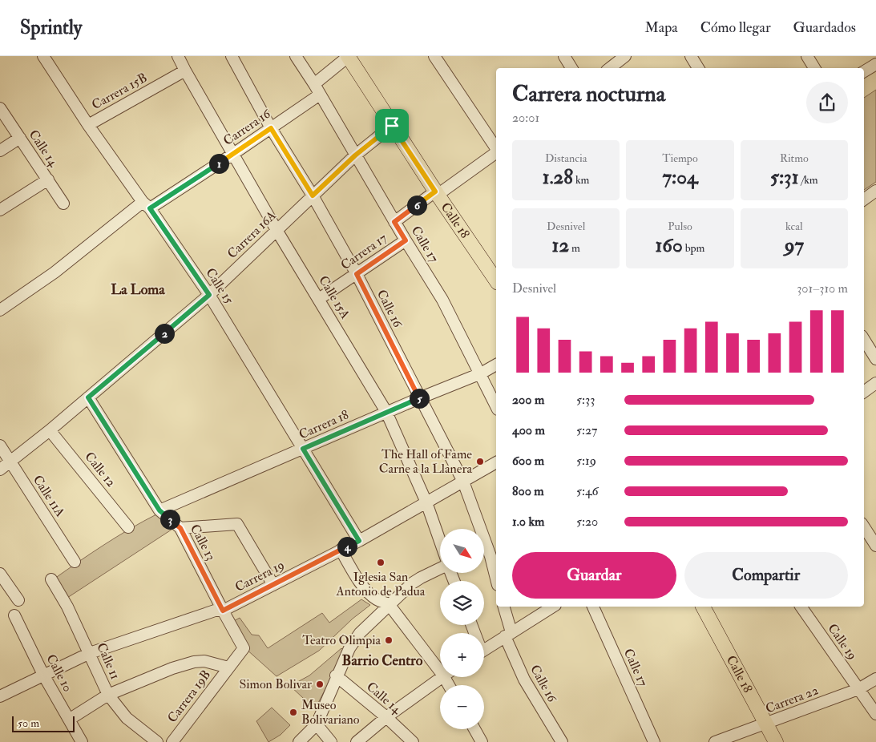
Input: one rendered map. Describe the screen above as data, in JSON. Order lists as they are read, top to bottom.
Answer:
{
  "streets": {
    "main road": ["Calle 18"],
    "street": [
      "Carrera 15B",
      "Carrera 16",
      "Calle 14",
      "Carrera 16A",
      "Calle 17",
      "Carrera 17",
      "Calle 15",
      "Calle 15A",
      "Calle 16",
      "Carrera 18",
      "Calle 12",
      "Calle 11A",
      "Calle 13",
      "Carrera 19",
      "Calle 19",
      "Calle 11",
      "Calle 10",
      "Carrera 19B",
      "Carrera 22"
    ]
  },
  "crossings": [
    ["Carrera 15B", "Calle 15"],
    ["Carrera 15B", "Calle 15A"],
    ["Carrera 16", "Calle 17"],
    ["Carrera 16", "Calle 15"],
    ["Carrera 16", "Calle 15A"],
    ["Carrera 16", "Calle 16"],
    ["Calle 18", "Carrera 16A"],
    ["Calle 18", "Carrera 17"],
    ["Calle 18", "Carrera 22"],
    ["Carrera 16A", "Calle 17"],
    ["Carrera 16A", "Calle 15"],
    ["Carrera 16A", "Calle 15A"],
    ["Carrera 16A", "Calle 16"],
    ["Carrera 16A", "Calle 12"],
    ["Carrera 16A", "Calle 11A"],
    ["Carrera 16A", "Calle 13"],
    ["Calle 17", "Carrera 17"],
    ["Calle 17", "Carrera 18"],
    ["Carrera 17", "Calle 15A"],
    ["Carrera 17", "Calle 16"],
    ["Calle 15", "Carrera 18"],
    ["Calle 15", "Carrera 19"],
    ["Calle 15A", "Carrera 18"],
    ["Calle 15A", "Carrera 19"],
    ["Calle 16", "Carrera 18"],
    ["Calle 16", "Carrera 19"],
    ["Carrera 18", "Calle 13"],
    ["Calle 13", "Carrera 19"],
    ["Calle 13", "Carrera 19B"],
    ["Carrera 19", "Calle 11"],
    ["Carrera 19", "Calle 10"],
    ["Calle 19", "Carrera 22"],
    ["Calle 11", "Carrera 19B"],
    ["Calle 10", "Carrera 19B"]
  ],
  "districts": ["La Loma", "Barrio Centro"],
  "places": [
    "The Hall of Fame Carne a la Llanera",
    "Iglesia San Antonio de Padua",
    "Teatro Olimpia",
    "Simon Bolivar",
    "Museo Bolivariano"
  ],
  "scale_bar": "50 m",
  "north": "bottom right",
  "page": {
    "header": "Sprintly",
    "nav": ["Mapa", "Cómo llegar", "Guardados"],
    "heading": ["Carrera nocturna", "20:01"],
    "stats": [
      ["Distancia", "1.28 km"],
      ["Tiempo", "7:04"],
      ["Ritmo", "5:31 /km"],
      ["Desnivel", "12 m"],
      ["Pulso", "160 bpm"],
      ["kcal", "97"]
    ],
    "pins": [
      "1",
      "6",
      "2",
      "5",
      "3",
      "4"
    ],
    "chart": ["Desnivel", "301–310 m"],
    "list": [
      {
        "name": "200 m",
        "note": "5:33"
      },
      {
        "name": "400 m",
        "note": "5:27"
      },
      {
        "name": "600 m",
        "note": "5:19"
      },
      {
        "name": "800 m",
        "note": "5:46"
      },
      {
        "name": "1.0 km",
        "note": "5:20"
      }
    ],
    "map_buttons": ["+", "−"],
    "buttons": ["Guardar", "Compartir"],
    "scale": "50 m"
  }
}
